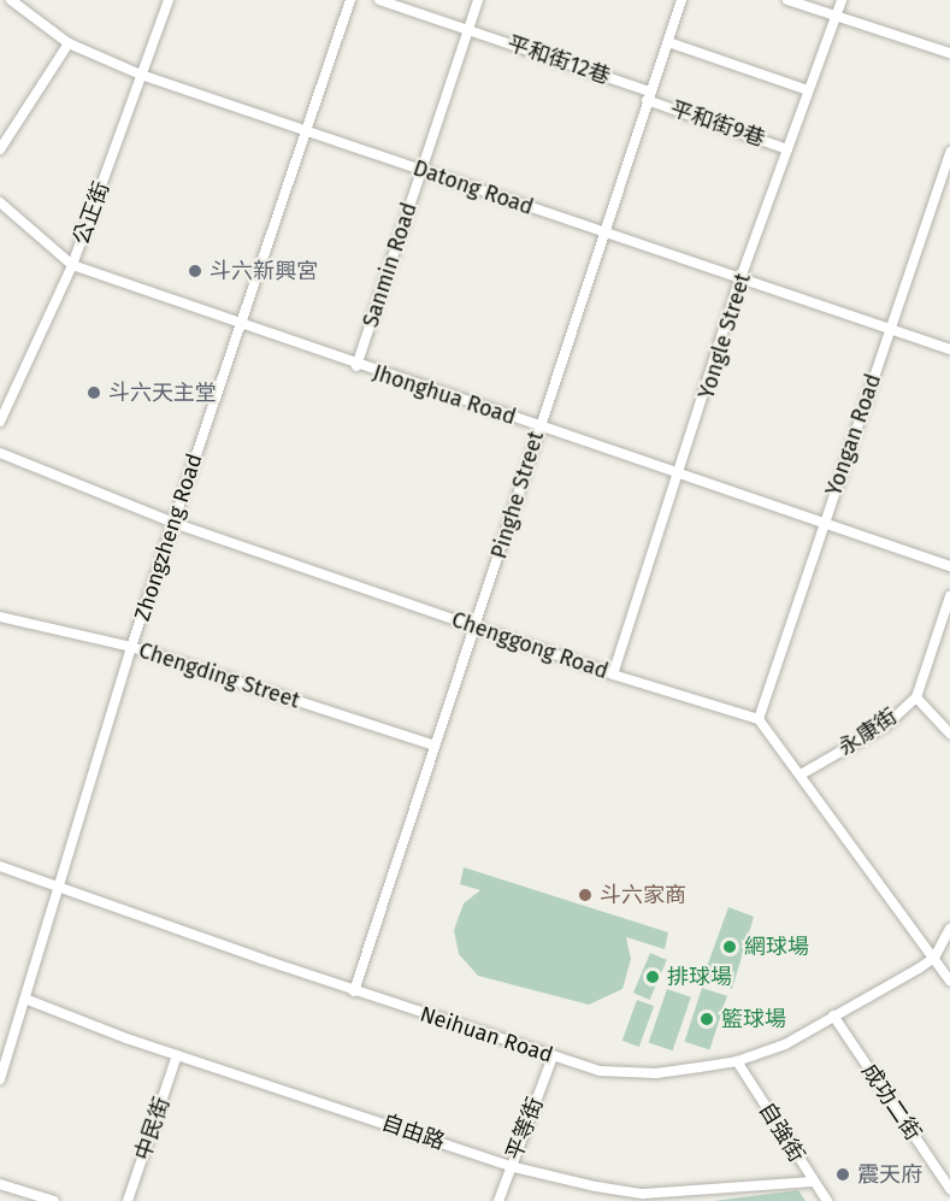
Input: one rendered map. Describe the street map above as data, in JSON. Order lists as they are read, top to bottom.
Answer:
{
  "streets": {
    "street": [
      "平和街12巷",
      "平和街9巷",
      "Datong Road",
      "公正街",
      "Sanmin Road",
      "Yongle Street",
      "Jhonghua Road",
      "Yongan Road",
      "Pinghe Street",
      "Zhongzheng Road",
      "Chenggong Road",
      "Chengding Street",
      "永康街",
      "Neihuan Road",
      "成功二街",
      "中民街",
      "平等街",
      "自由路",
      "自強街"
    ]
  },
  "crossings": [
    ["平和街12巷", "平和街9巷"],
    ["平和街12巷", "Sanmin Road"],
    ["平和街12巷", "Pinghe Street"],
    ["平和街9巷", "Yongle Street"],
    ["平和街9巷", "Pinghe Street"],
    ["Datong Road", "公正街"],
    ["Datong Road", "Sanmin Road"],
    ["Datong Road", "Yongle Street"],
    ["Datong Road", "Yongan Road"],
    ["Datong Road", "Pinghe Street"],
    ["Datong Road", "Zhongzheng Road"],
    ["公正街", "Jhonghua Road"],
    ["Sanmin Road", "Jhonghua Road"],
    ["Yongle Street", "Jhonghua Road"],
    ["Yongle Street", "Chenggong Road"],
    ["Jhonghua Road", "Yongan Road"],
    ["Jhonghua Road", "Pinghe Street"],
    ["Jhonghua Road", "Zhongzheng Road"],
    ["Yongan Road", "Chenggong Road"],
    ["Pinghe Street", "Chenggong Road"],
    ["Pinghe Street", "Chengding Street"],
    ["Pinghe Street", "Neihuan Road"],
    ["Zhongzheng Road", "Chenggong Road"],
    ["Zhongzheng Road", "Chengding Street"],
    ["Zhongzheng Road", "Neihuan Road"],
    ["Zhongzheng Road", "自由路"],
    ["Neihuan Road", "成功二街"],
    ["Neihuan Road", "平等街"],
    ["Neihuan Road", "自強街"],
    ["中民街", "自由路"],
    ["平等街", "自由路"],
    ["自由路", "自強街"]
  ],
  "places": [
    "斗六新興宮",
    "斗六天主堂",
    "斗六家商",
    "網球場",
    "排球場",
    "籃球場",
    "震天府"
  ]
}
